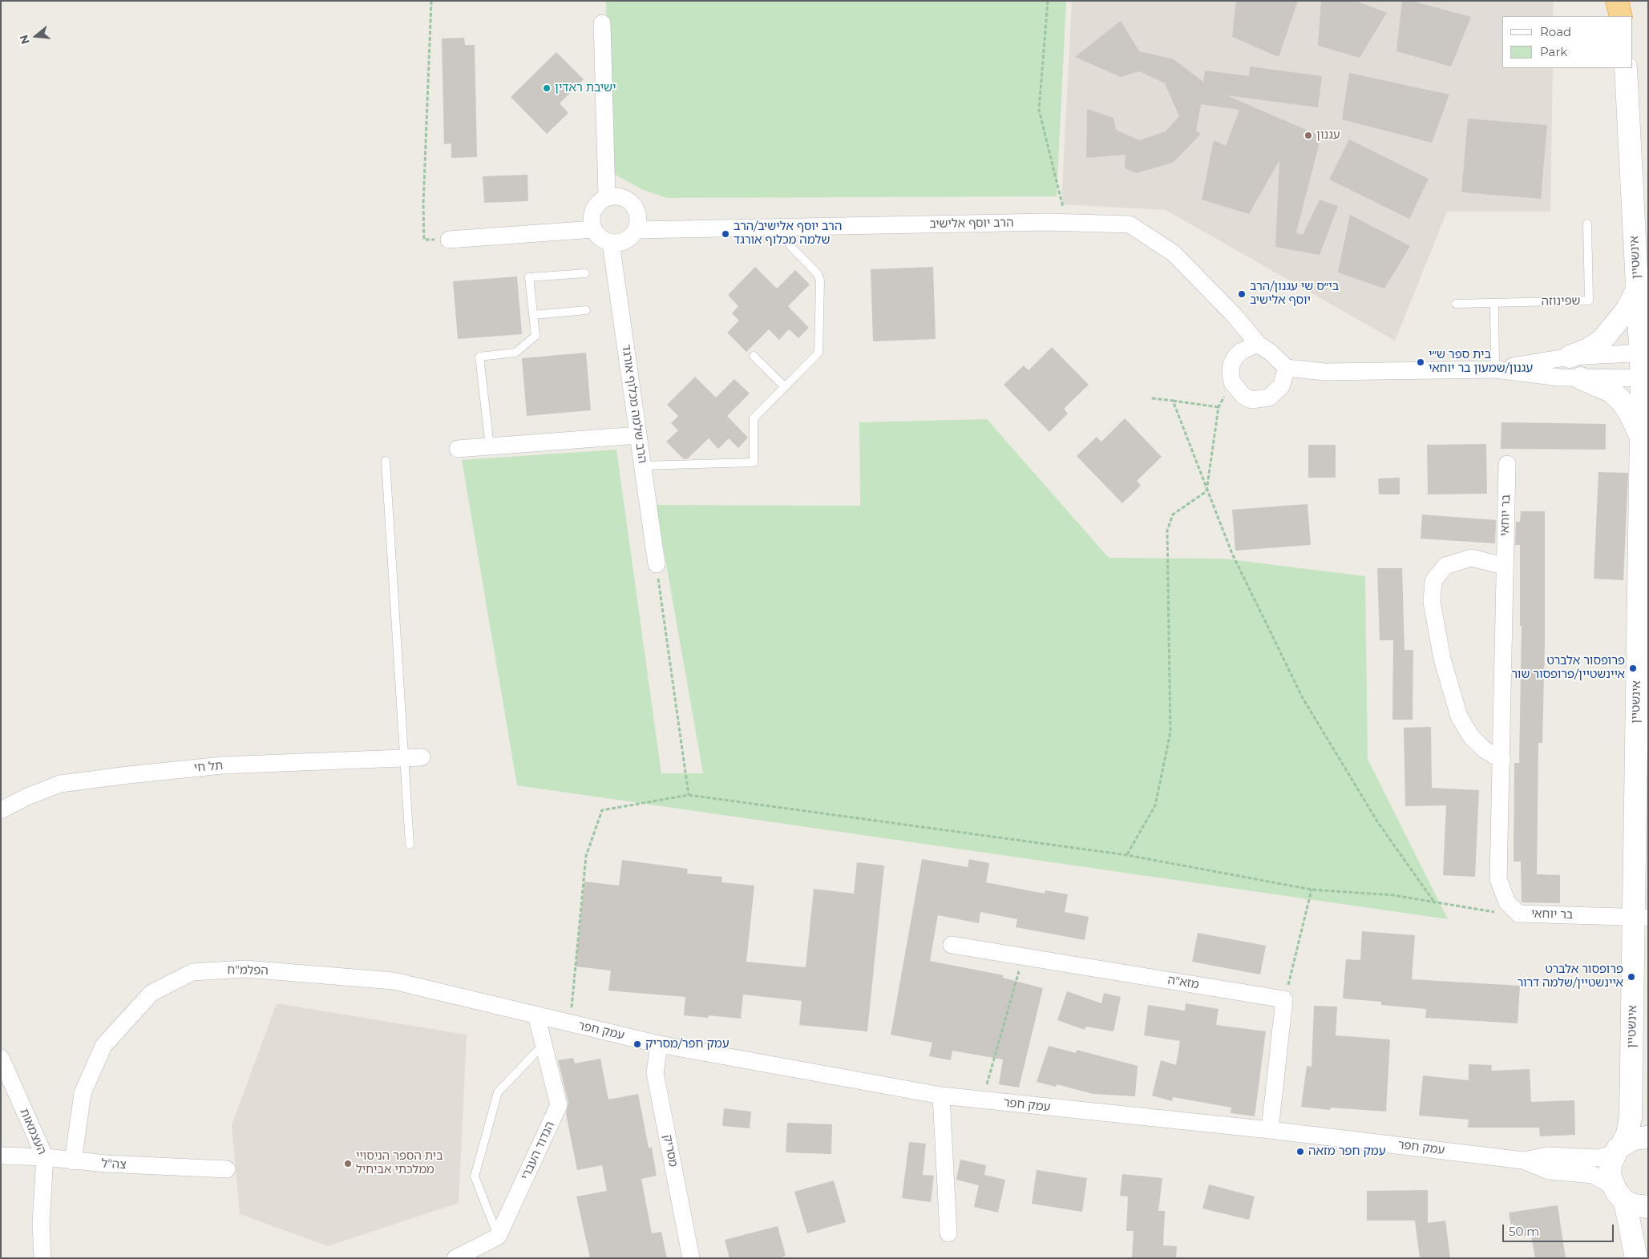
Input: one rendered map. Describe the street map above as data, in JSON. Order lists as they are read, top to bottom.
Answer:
{
  "streets": {
    "main road": ["אינשטיין"],
    "street": [
      "הרב יוסף אלישיב",
      "הרב שלמה מכלוף אורגד",
      "בר יוחאי",
      "תל חי",
      "הפלמ\"ח",
      "מזא\"ה",
      "עמק חפר",
      "העצמאות",
      "הגדוד העברי",
      "מסריק",
      "צה\"ל"
    ],
    "lane": ["שפינוזה"]
  },
  "crossings": [
    ["הרב יוסף אלישיב", "הרב שלמה מכלוף אורגד"],
    ["אינשטיין", "בר יוחאי"],
    ["אינשטיין", "עמק חפר"],
    ["הפלמ\"ח", "עמק חפר"],
    ["הפלמ\"ח", "הגדוד העברי"],
    ["הפלמ\"ח", "צה\"ל"],
    ["עמק חפר", "הגדוד העברי"],
    ["עמק חפר", "מסריק"],
    ["העצמאות", "צה\"ל"]
  ],
  "places": [
    "ישיבת ראדין",
    "עגנון",
    "הרב יוסף אלישיב/הרב שלמה מכלוף אורגד",
    "בי״ס שי עגנון/הרב יוסף אלישיב",
    "בית ספר ש״י עגנון/שמעון בר יוחאי",
    "פרופסור אלברט איינשטיין/פרופסור שור",
    "פרופסור אלברט איינשטיין/שלמה דרור",
    "עמק חפר/מסריק",
    "עמק חפר מזאה",
    "בית הספר הניסויי ממלכתי אביחיל"
  ],
  "legend": ["Road", "Park"],
  "scale_bar": "50 m",
  "north": "left"
}
